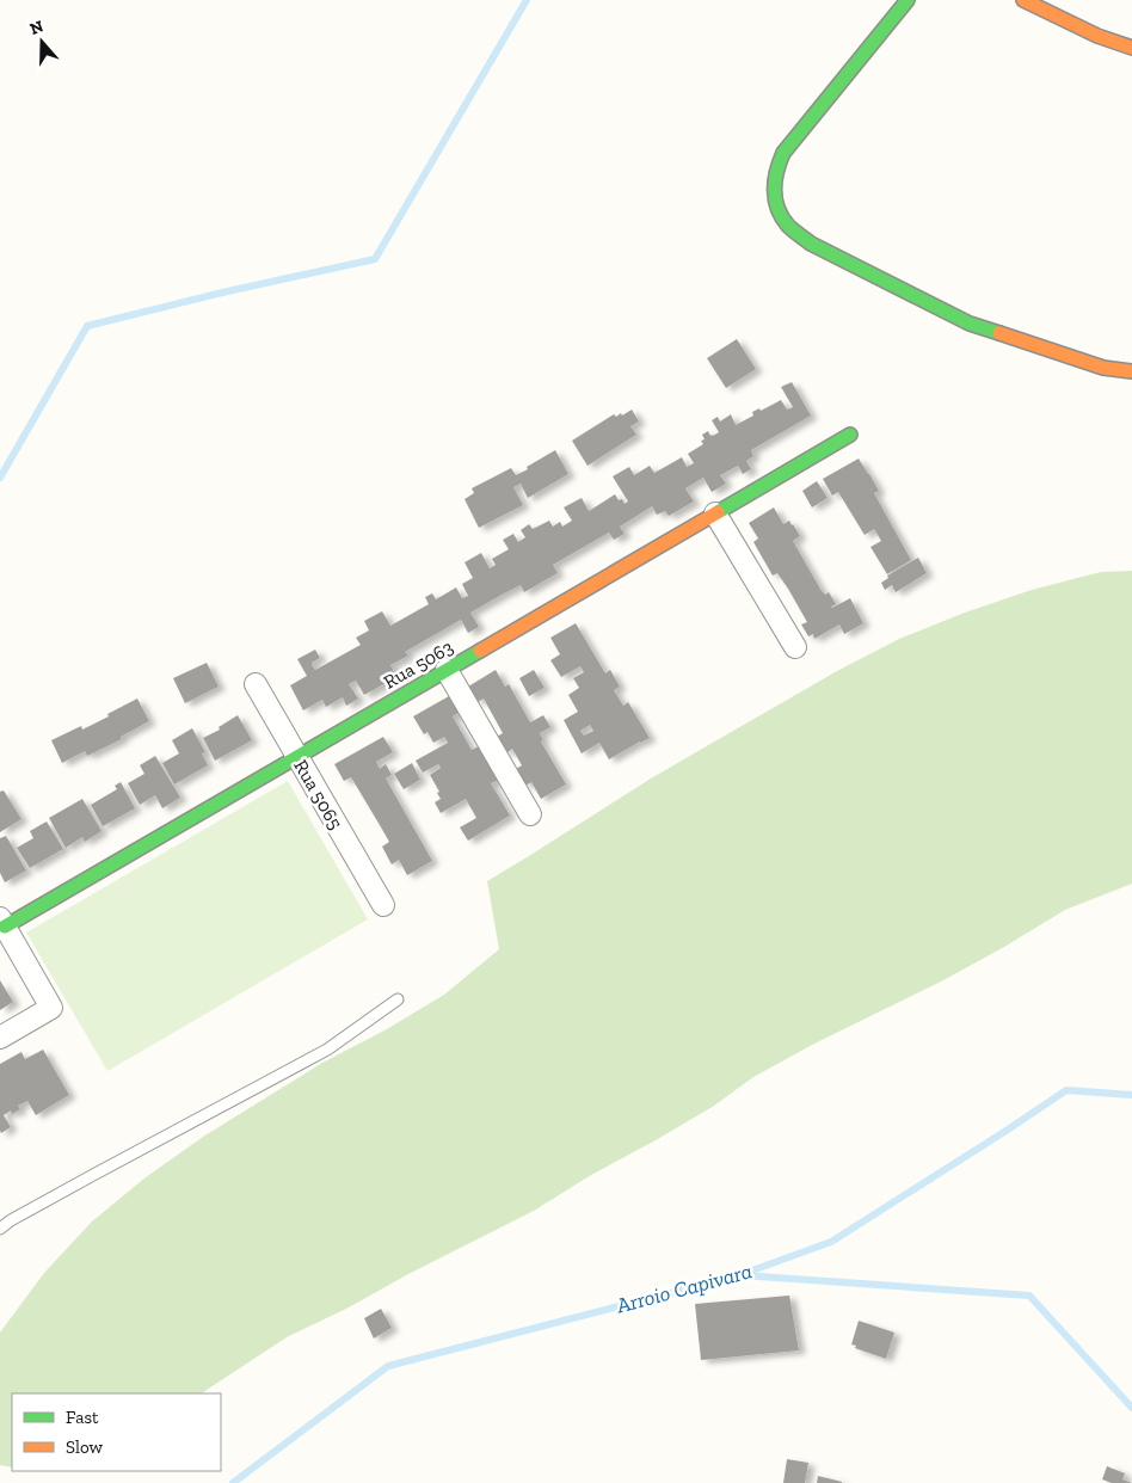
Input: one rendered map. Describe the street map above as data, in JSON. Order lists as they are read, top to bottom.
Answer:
{
  "streets": {
    "street": ["Rua 5063", "Rua 5065"]
  },
  "crossings": [
    ["Rua 5063", "Rua 5065"]
  ],
  "water": ["Arroio Capivara"],
  "legend": ["Fast", "Slow"],
  "north": "top"
}
